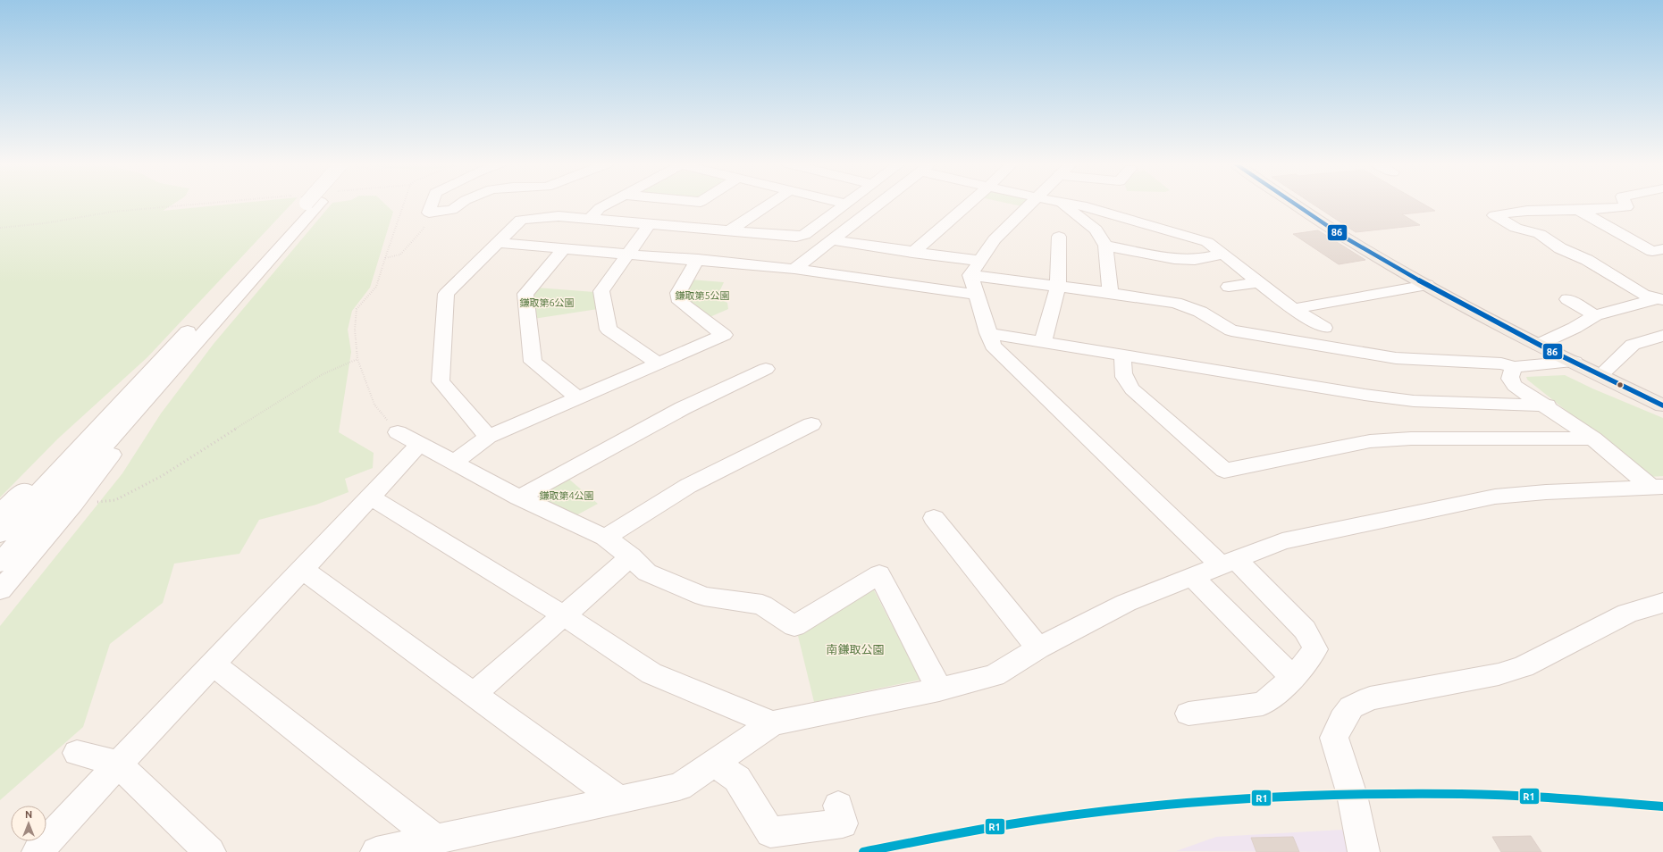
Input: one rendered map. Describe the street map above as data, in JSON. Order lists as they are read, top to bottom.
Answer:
{
  "parks": [
    "鎌取第5公園",
    "鎌取第6公園",
    "鎌取第4公園",
    "南鎌取公園"
  ],
  "lines": ["transit line 86", "transit line R1"],
  "north": "top"
}
